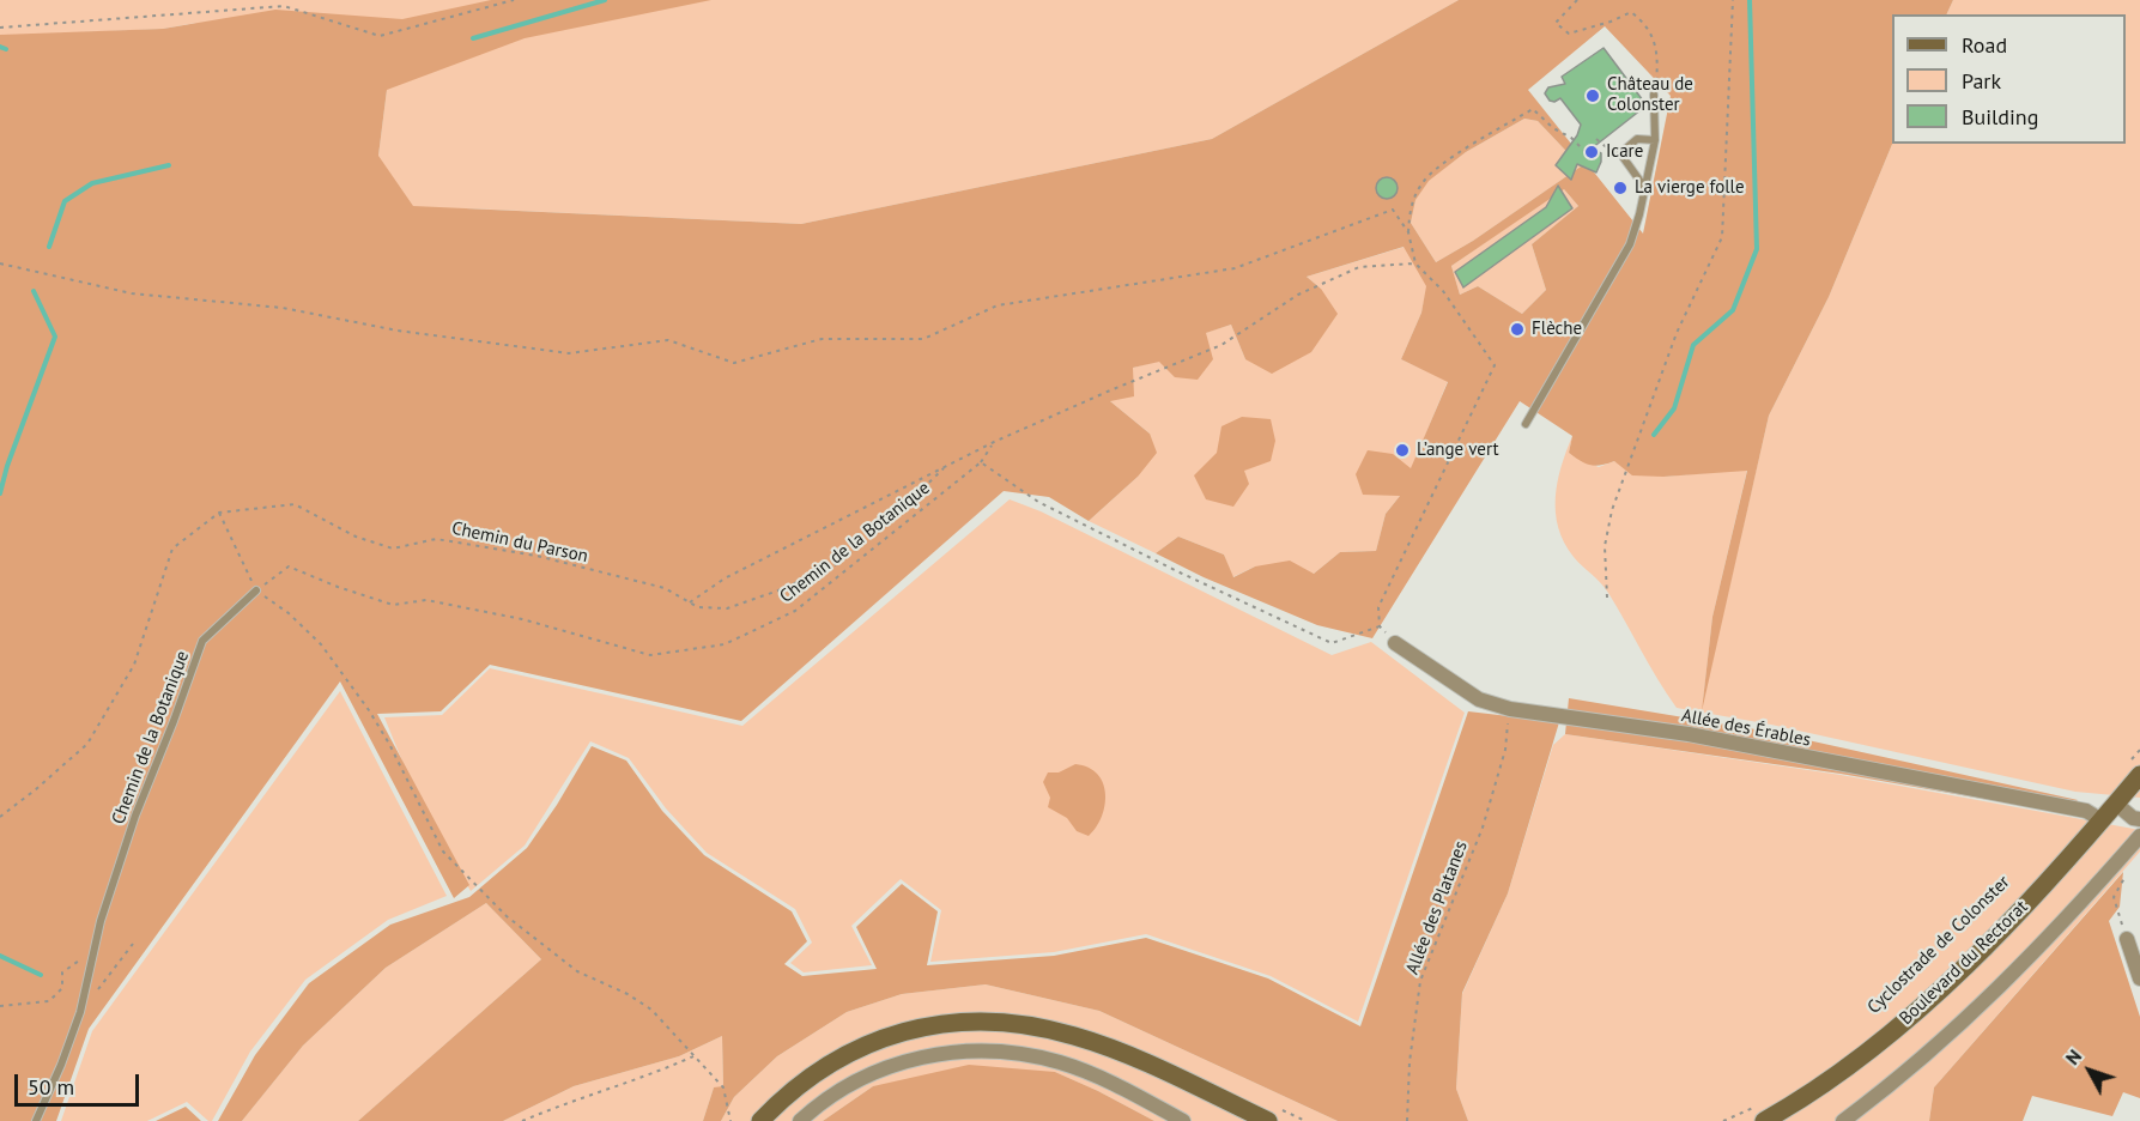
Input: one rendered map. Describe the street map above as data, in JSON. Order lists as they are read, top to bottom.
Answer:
{
  "streets": {
    "main road": ["Boulevard du Rectorat"],
    "street": ["Allée des Érables"],
    "lane": ["Chemin de la Botanique"],
    "path": ["Chemin du Parson", "Allée des Platanes"]
  },
  "crossings": [
    ["Allée des Érables", "Allée des Platanes"],
    ["Allée des Érables", "Boulevard du Rectorat"]
  ],
  "places": [
    "Château de Colonster",
    "Icare",
    "La vierge folle",
    "Flèche",
    "L’ange vert"
  ],
  "legend": ["Road", "Park", "Building"],
  "scale_bar": "50 m",
  "north": "top left"
}
